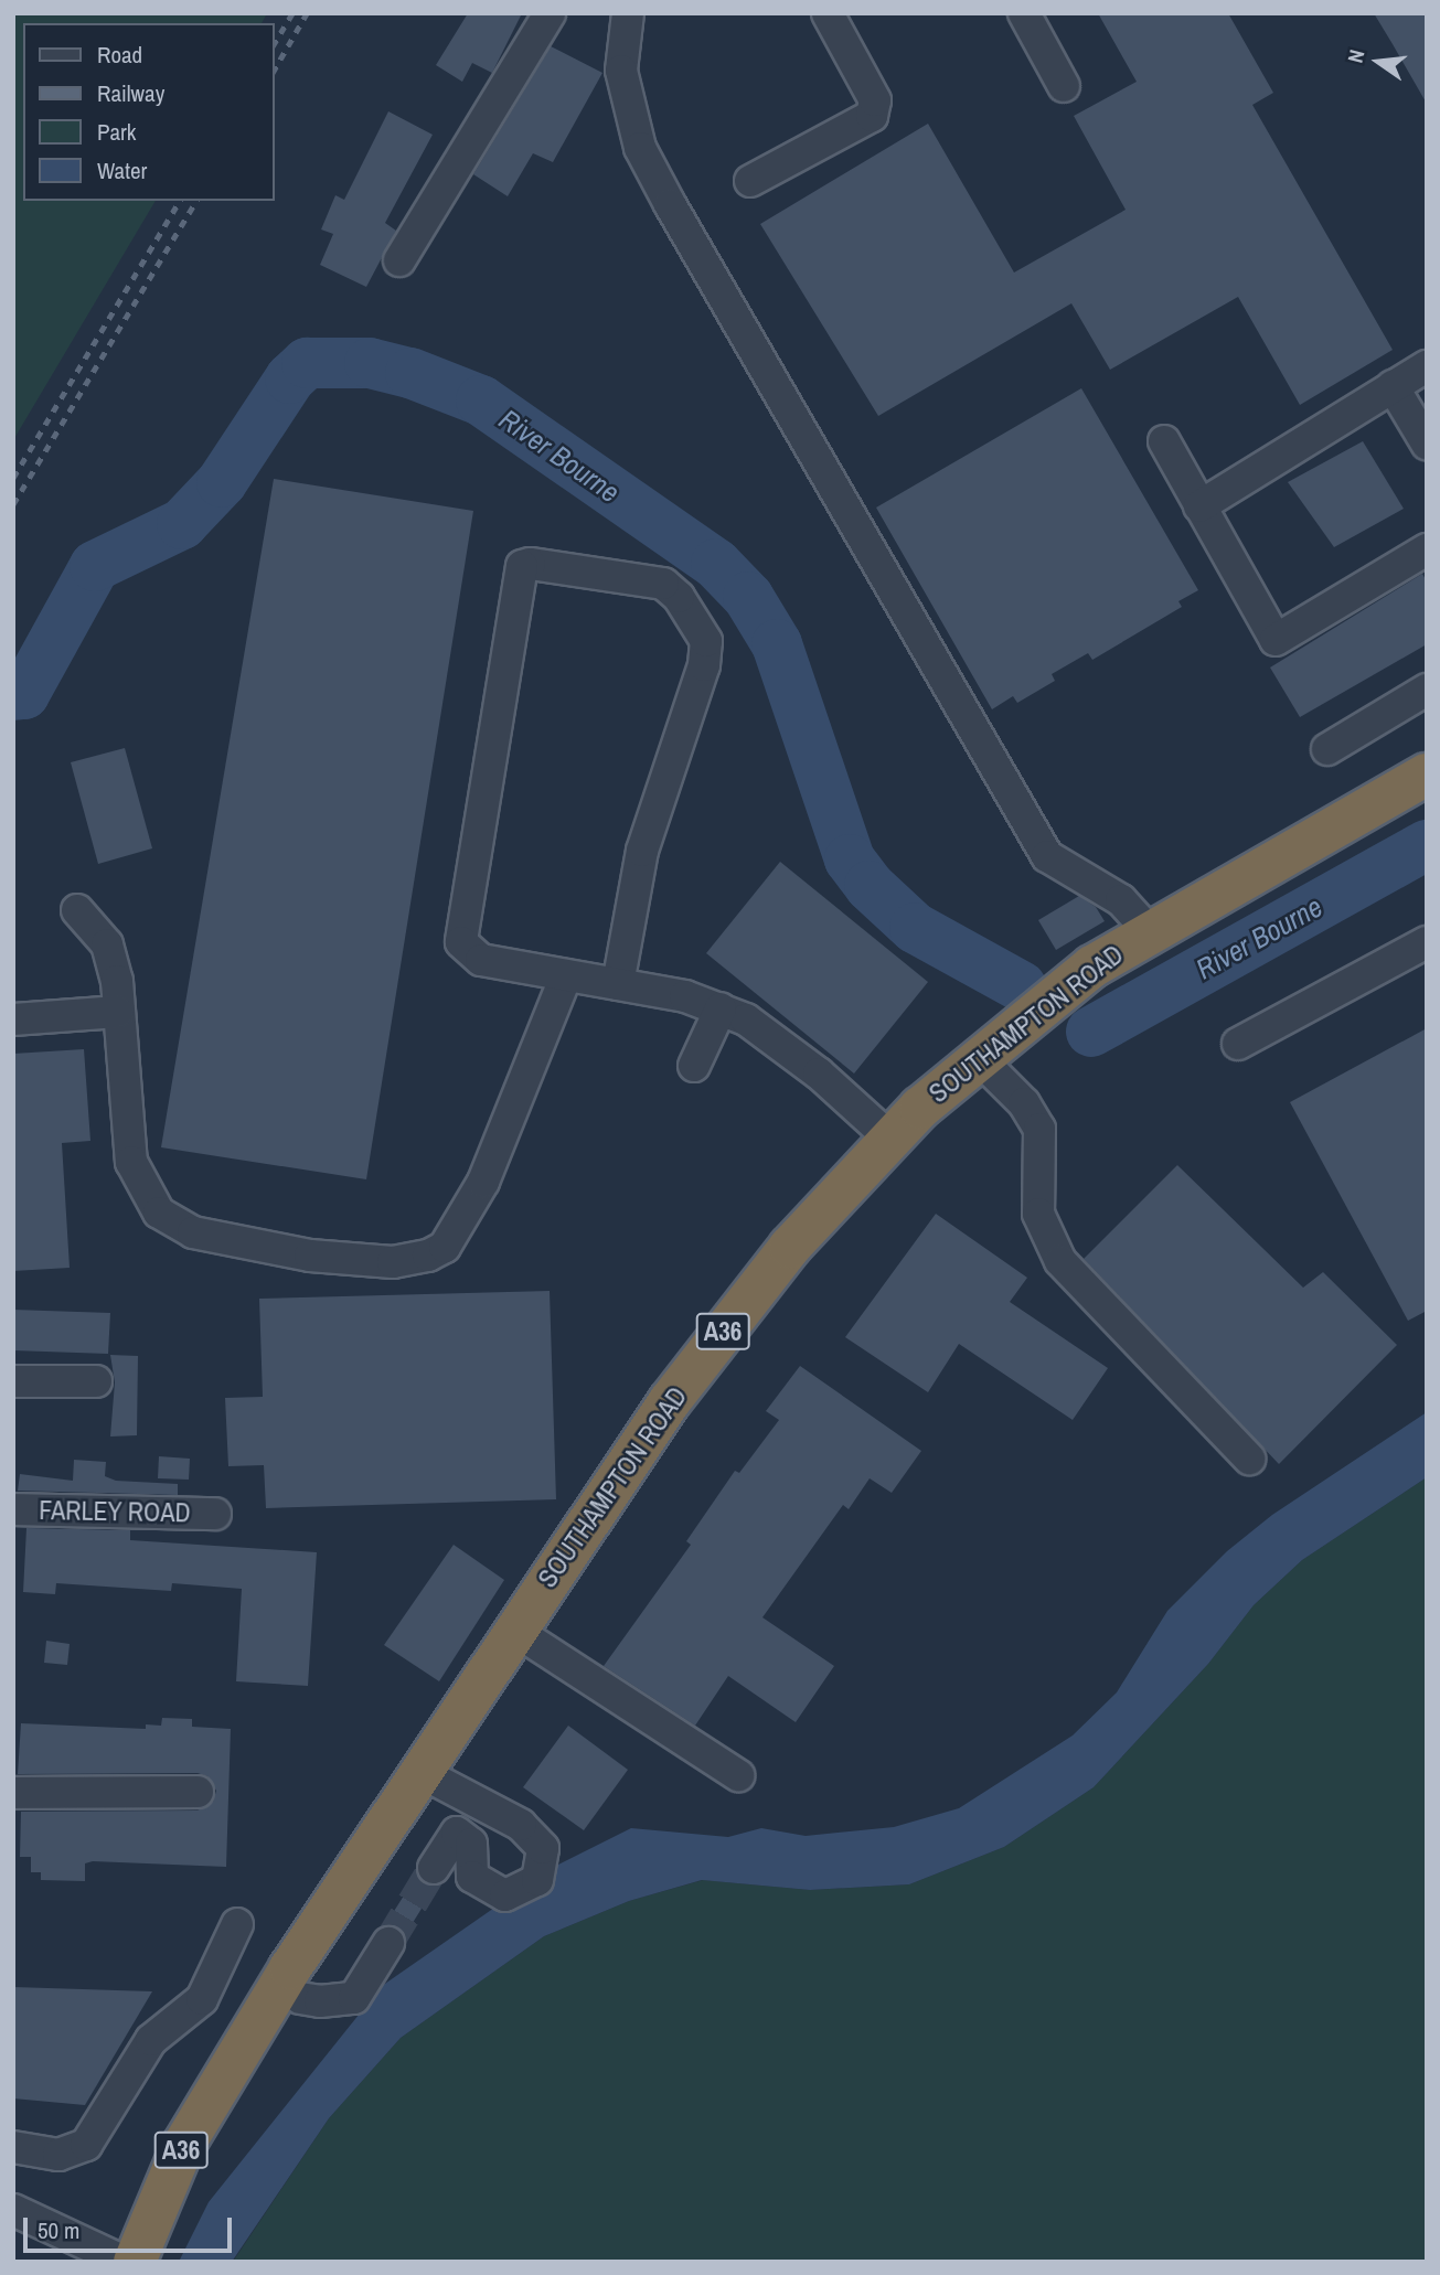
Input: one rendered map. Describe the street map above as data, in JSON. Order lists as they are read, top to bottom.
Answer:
{
  "streets": {
    "highway": ["SOUTHAMPTON ROAD", "A36"],
    "street": ["FARLEY ROAD"]
  },
  "water": ["River Bourne"],
  "legend": [
    "Road",
    "Railway",
    "Park",
    "Water"
  ],
  "scale_bar": "50 m",
  "north": "left"
}
